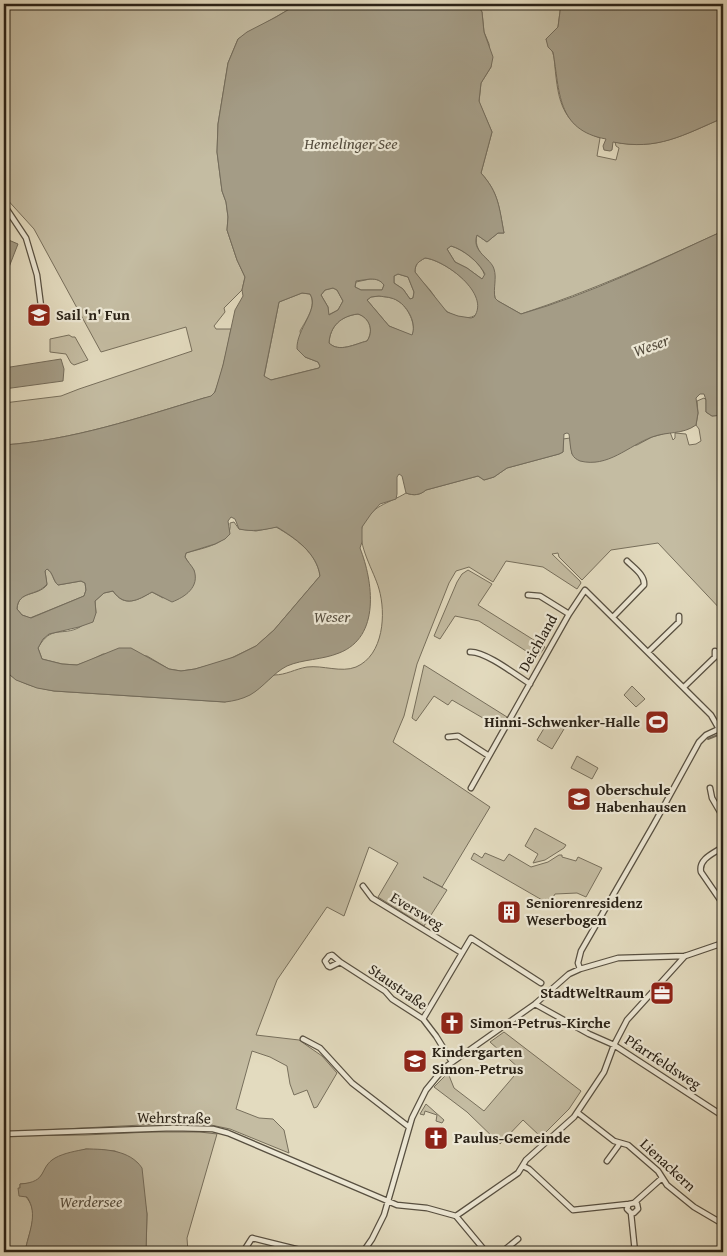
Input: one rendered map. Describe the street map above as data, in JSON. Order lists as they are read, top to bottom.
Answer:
{
  "streets": {
    "street": [
      "Deichland",
      "Eversweg",
      "Staustraße",
      "Pfarrfeldsweg",
      "Wehrstraße",
      "Lienackern"
    ]
  },
  "water": ["Hemelinger See", "Weser", "Werdersee"],
  "places": {
    "school or university": ["Sail 'n' Fun", "Oberschule Habenhausen", "Kindergarten Simon-Petrus"],
    "sports": ["Hinni-Schwenker-Halle"],
    "building": ["Seniorenresidenz Weserbogen"],
    "office": ["StadtWeltRaum"],
    "church": ["Simon-Petrus-Kirche", "Paulus-Gemeinde"]
  }
}
